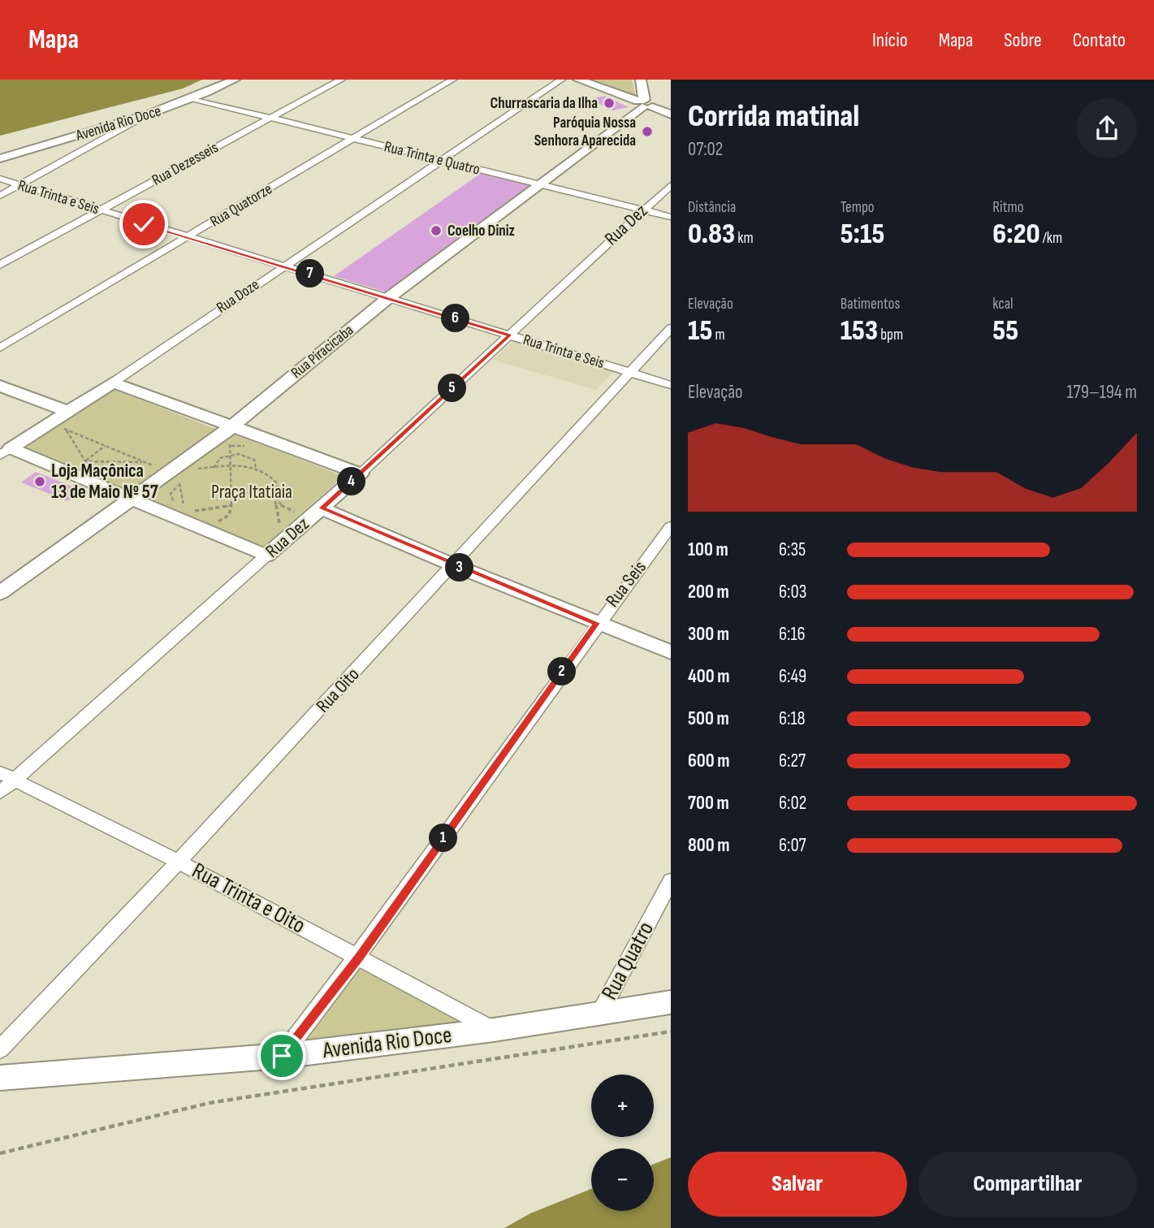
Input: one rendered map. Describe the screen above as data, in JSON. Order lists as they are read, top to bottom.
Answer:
{
  "streets": {
    "street": [
      "Avenida Rio Doce",
      "Rua Trinta e Quatro",
      "Rua Dezesseis",
      "Rua Trinta e Seis",
      "Rua Quatorze",
      "Rua Dez",
      "Rua Doze",
      "Rua Piracicaba",
      "Rua Seis",
      "Rua Oito",
      "Rua Trinta e Oito",
      "Rua Quatro"
    ]
  },
  "crossings": [
    ["Avenida Rio Doce", "Rua Trinta e Quatro"],
    ["Avenida Rio Doce", "Rua Seis"],
    ["Avenida Rio Doce", "Rua Trinta e Oito"],
    ["Avenida Rio Doce", "Rua Quatro"],
    ["Rua Trinta e Quatro", "Rua Dezesseis"],
    ["Rua Trinta e Quatro", "Rua Quatorze"],
    ["Rua Trinta e Quatro", "Rua Dez"],
    ["Rua Trinta e Quatro", "Rua Doze"],
    ["Rua Trinta e Quatro", "Rua Piracicaba"],
    ["Rua Dezesseis", "Rua Trinta e Seis"],
    ["Rua Trinta e Seis", "Rua Quatorze"],
    ["Rua Trinta e Seis", "Rua Dez"],
    ["Rua Trinta e Seis", "Rua Doze"],
    ["Rua Trinta e Seis", "Rua Piracicaba"],
    ["Rua Trinta e Seis", "Rua Oito"],
    ["Rua Dez", "Rua Trinta e Oito"],
    ["Rua Seis", "Rua Trinta e Oito"],
    ["Rua Oito", "Rua Trinta e Oito"]
  ],
  "parks": ["Praça Itatiaia"],
  "places": [
    "Churrascaria da Ilha",
    "Paróquia Nossa Senhora Aparecida",
    "Coelho Diniz",
    "Loja Maçônica 13 de Maio Nº 57"
  ],
  "page": {
    "header": "Mapa",
    "nav": [
      "Início",
      "Mapa",
      "Sobre",
      "Contato"
    ],
    "heading": ["Corrida matinal", "07:02"],
    "stats": [
      ["Distância", "0.83 km"],
      ["Tempo", "5:15"],
      ["Ritmo", "6:20 /km"],
      ["Elevação", "15 m"],
      ["Batimentos", "153 bpm"],
      ["kcal", "55"]
    ],
    "pins": [
      "7",
      "6",
      "5",
      "4",
      "3",
      "2",
      "1"
    ],
    "chart": ["Elevação", "179–194 m"],
    "list": [
      {
        "name": "100 m",
        "note": "6:35"
      },
      {
        "name": "200 m",
        "note": "6:03"
      },
      {
        "name": "300 m",
        "note": "6:16"
      },
      {
        "name": "400 m",
        "note": "6:49"
      },
      {
        "name": "500 m",
        "note": "6:18"
      },
      {
        "name": "600 m",
        "note": "6:27"
      },
      {
        "name": "700 m",
        "note": "6:02"
      },
      {
        "name": "800 m",
        "note": "6:07"
      }
    ],
    "map_buttons": ["+", "−"],
    "buttons": ["Salvar", "Compartilhar"]
  }
}
